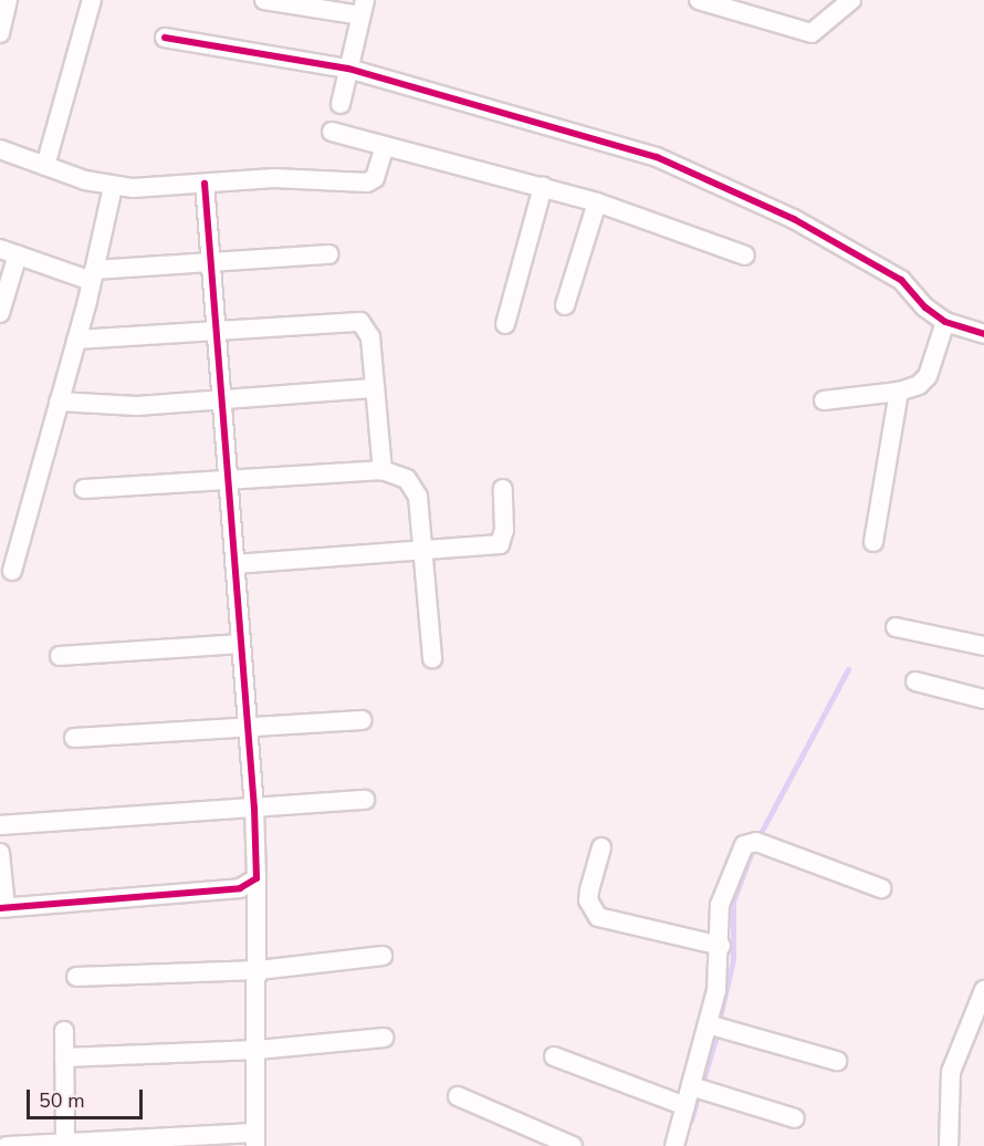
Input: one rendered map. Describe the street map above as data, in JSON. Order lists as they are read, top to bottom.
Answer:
{
  "scale_bar": "50 m"
}
